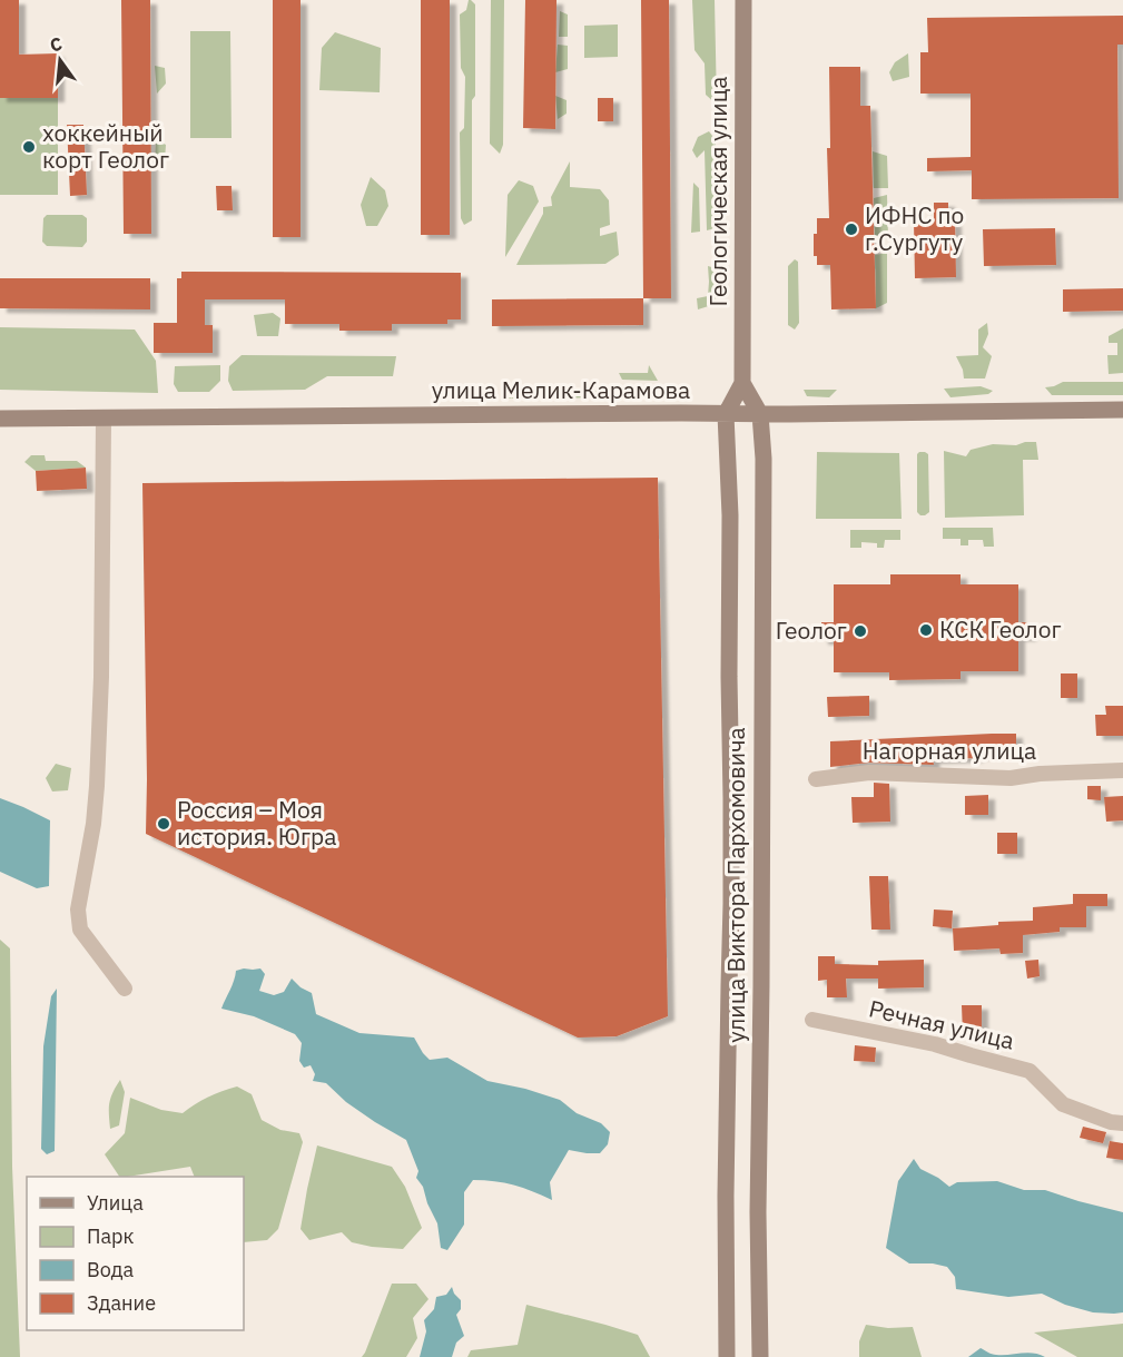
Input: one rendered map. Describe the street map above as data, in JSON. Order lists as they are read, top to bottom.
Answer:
{
  "streets": {
    "main road": ["Геологическая улица", "улица Мелик-Карамова", "улица Виктора Пархомовича"],
    "street": ["Нагорная улица", "Речная улица"]
  },
  "crossings": [
    ["Геологическая улица", "улица Мелик-Карамова"],
    ["Геологическая улица", "улица Виктора Пархомовича"],
    ["улица Мелик-Карамова", "улица Виктора Пархомовича"]
  ],
  "places": [
    "хоккейный корт Геолог",
    "ИФНС по г.Сургуту",
    "КСК Геолог",
    "Геолог",
    "Россия – Моя история. Югра"
  ],
  "legend": [
    "Улица",
    "Парк",
    "Вода",
    "Здание"
  ],
  "north": "top"
}
